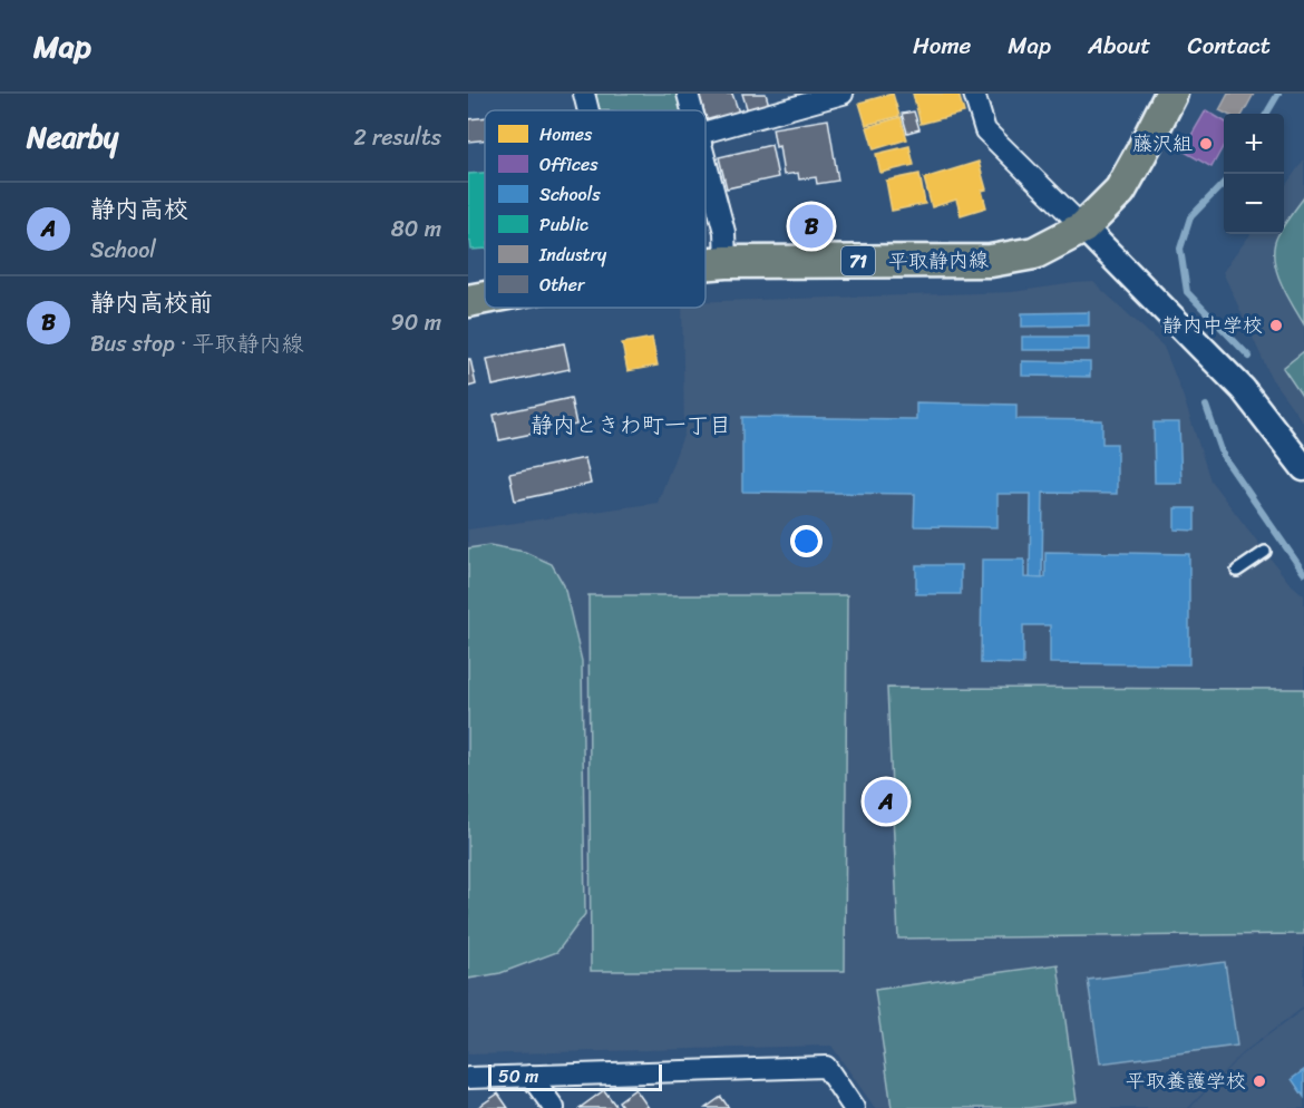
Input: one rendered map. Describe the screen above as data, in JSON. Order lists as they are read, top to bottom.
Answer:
{
  "streets": {
    "main road": ["71", "平取静内線"]
  },
  "districts": ["静内ときわ町一丁目"],
  "places": ["藤沢組", "静内中学校", "平取養護学校"],
  "legend": [
    "Homes",
    "Offices",
    "Schools",
    "Public",
    "Industry",
    "Other"
  ],
  "scale_bar": "50 m",
  "page": {
    "header": "Map",
    "nav": [
      "Home",
      "Map",
      "About",
      "Contact"
    ],
    "heading": ["Nearby", "2 results"],
    "map_buttons": ["+", "−"],
    "list": [
      {
        "mark": "A",
        "name": "静内高校",
        "note": "School",
        "value": "80 m"
      },
      {
        "mark": "B",
        "name": "静内高校前",
        "note": "Bus stop · 平取静内線",
        "value": "90 m"
      }
    ],
    "pins": ["B", "A"],
    "scale": "50 m"
  }
}
